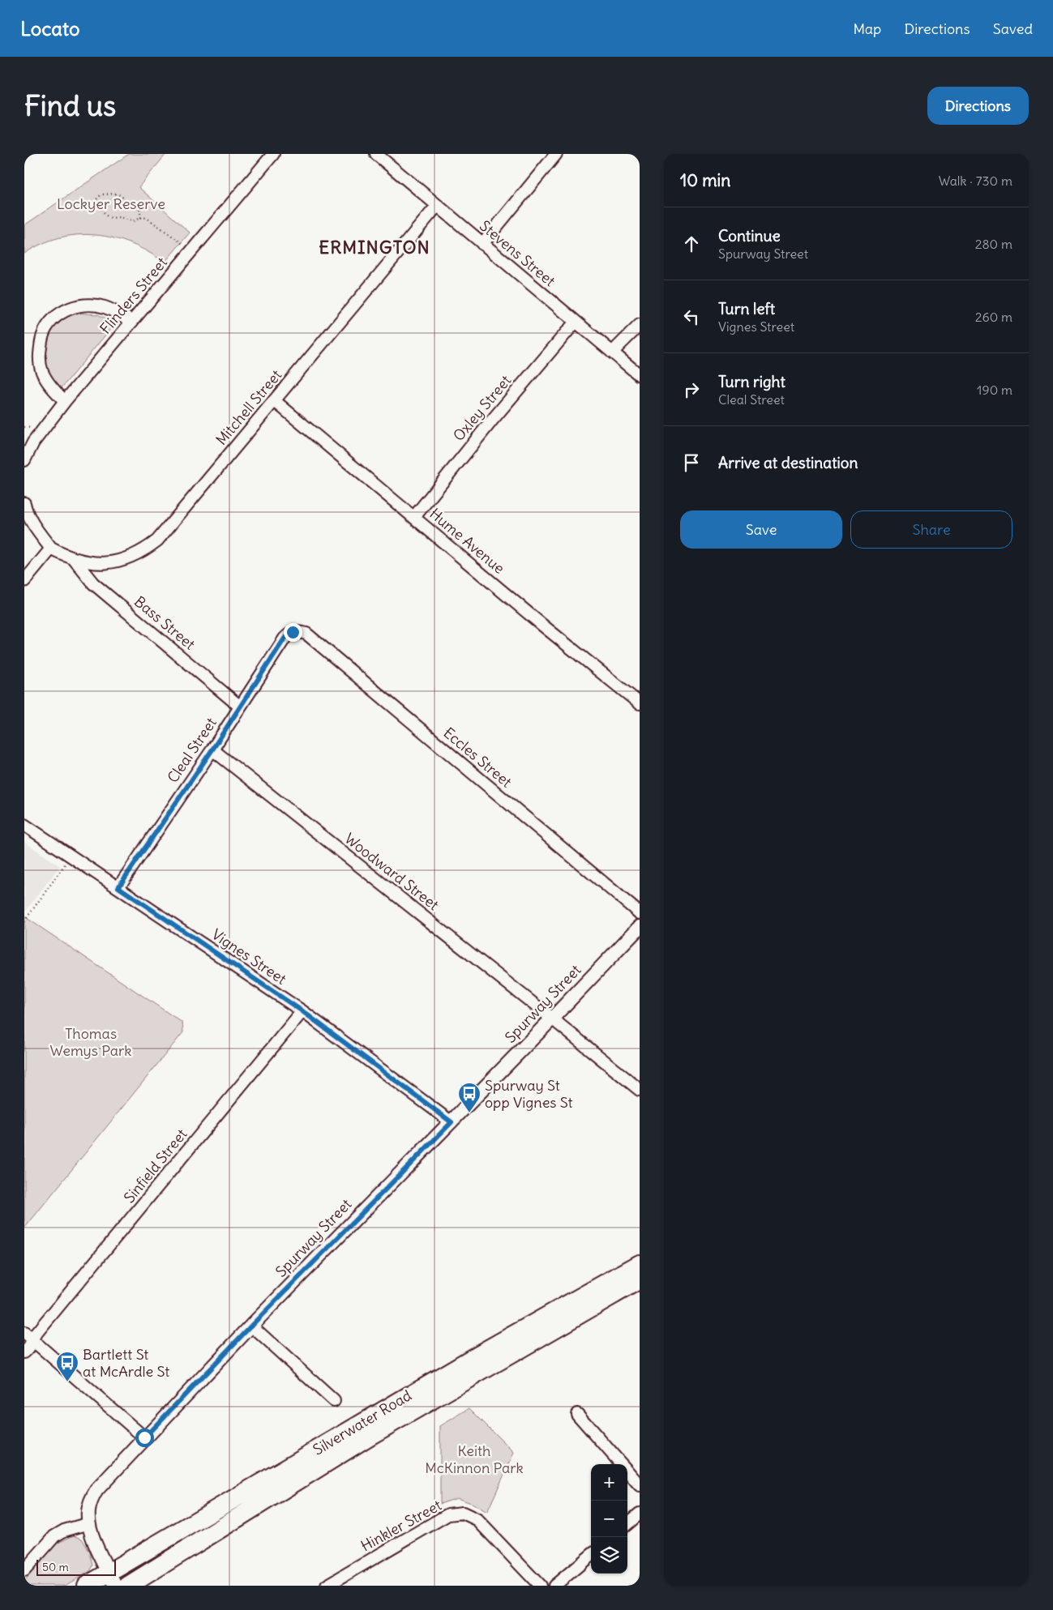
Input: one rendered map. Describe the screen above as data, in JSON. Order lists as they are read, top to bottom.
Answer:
{
  "streets": {
    "highway": ["Silverwater Road"],
    "street": [
      "Stevens Street",
      "Flinders Street",
      "Mitchell Street",
      "Oxley Street",
      "Hume Avenue",
      "Bass Street",
      "Cleal Street",
      "Eccles Street",
      "Woodward Street",
      "Vignes Street",
      "Spurway Street",
      "Sinfield Street",
      "Hinkler Street"
    ]
  },
  "crossings": [
    ["Stevens Street", "Mitchell Street"],
    ["Stevens Street", "Oxley Street"],
    ["Mitchell Street", "Hume Avenue"],
    ["Mitchell Street", "Bass Street"],
    ["Oxley Street", "Hume Avenue"],
    ["Bass Street", "Cleal Street"],
    ["Cleal Street", "Eccles Street"],
    ["Cleal Street", "Woodward Street"],
    ["Cleal Street", "Vignes Street"],
    ["Woodward Street", "Spurway Street"],
    ["Vignes Street", "Spurway Street"],
    ["Vignes Street", "Sinfield Street"]
  ],
  "districts": ["ERMINGTON"],
  "parks": ["Lockyer Reserve", "Thomas Wemys Park", "Keith McKinnon Park"],
  "places": {
    "bus stop": ["Spurway St opp Vignes St", "Bartlett St at McArdle St"]
  },
  "scale_bar": "50 m",
  "page": {
    "header": "Locato",
    "nav": ["Map", "Directions", "Saved"],
    "buttons": [
      "Directions",
      ["Save", "Share"]
    ],
    "title": "Find us",
    "heading": ["10 min", "Walk · 730 m"],
    "list": [
      ["Continue", "Spurway Street", "280 m"],
      ["Turn left", "Vignes Street", "260 m"],
      ["Turn right", "Cleal Street", "190 m"],
      "Arrive at destination"
    ],
    "map_buttons": ["+", "−"],
    "scale": "50 m"
  }
}
